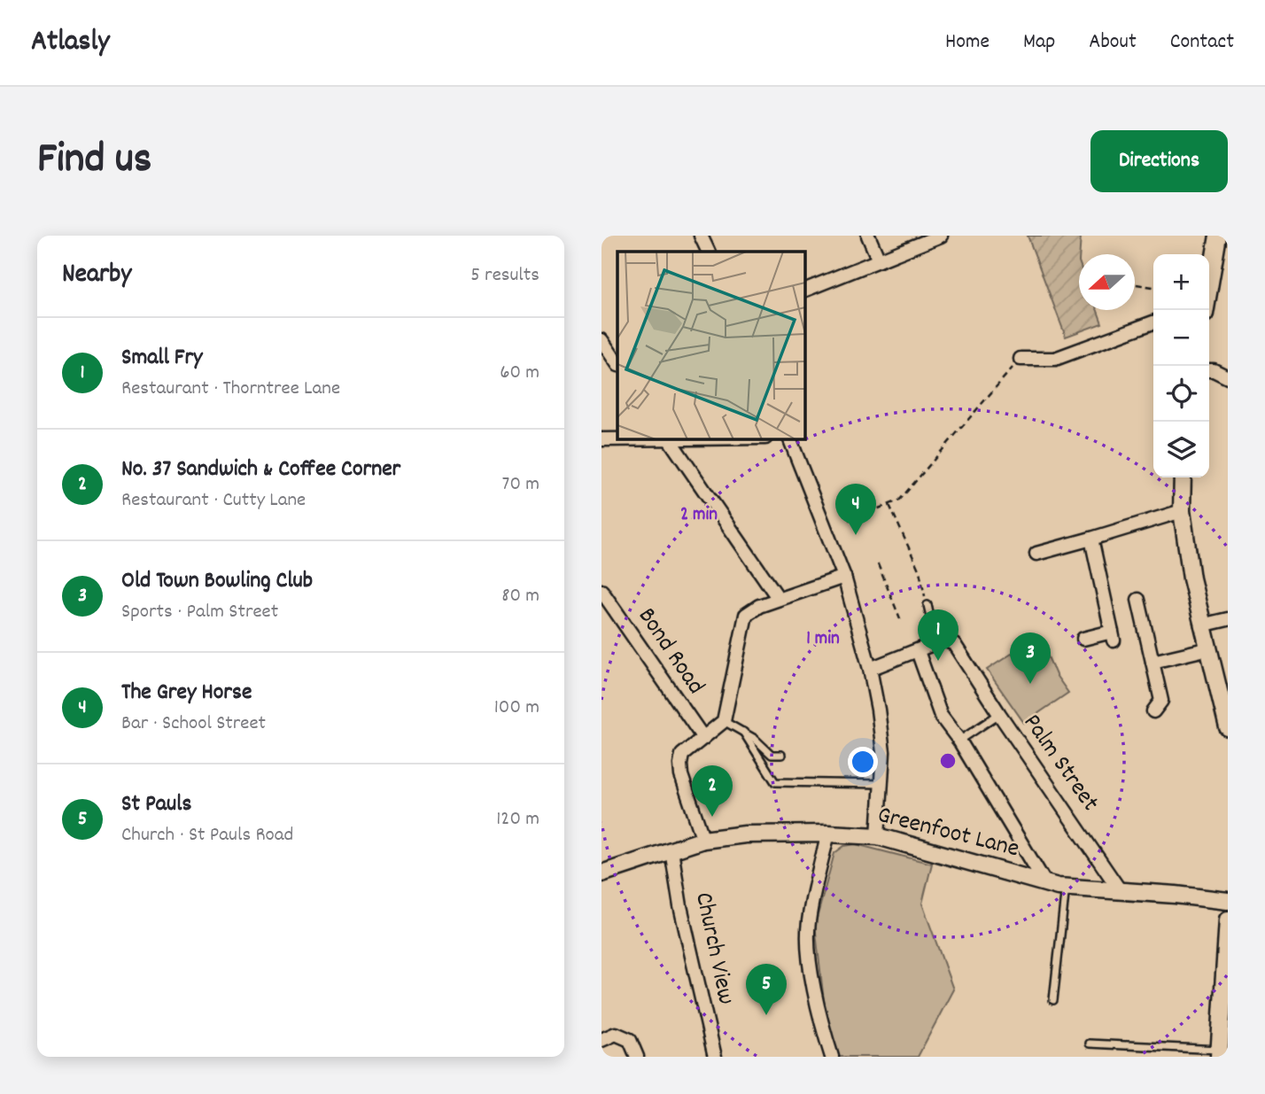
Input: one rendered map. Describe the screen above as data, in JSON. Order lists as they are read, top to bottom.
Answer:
{
  "streets": {
    "street": [
      "Bond Road",
      "Palm Street",
      "Greenfoot Lane",
      "Church View"
    ]
  },
  "crossings": [
    ["Palm Street", "Greenfoot Lane"],
    ["Greenfoot Lane", "Church View"]
  ],
  "north": "left",
  "page": {
    "header": "Atlasly",
    "nav": [
      "Home",
      "Map",
      "About",
      "Contact"
    ],
    "title": "Find us",
    "buttons": "Directions",
    "heading": ["Nearby", "5 results"],
    "map_buttons": ["+", "−"],
    "list": [
      {
        "mark": "1",
        "name": "Small Fry",
        "note": "Restaurant · Thorntree Lane",
        "value": "60 m"
      },
      {
        "mark": "2",
        "name": "No. 37 Sandwich & Coffee Corner",
        "note": "Restaurant · Cutty Lane",
        "value": "70 m"
      },
      {
        "mark": "3",
        "name": "Old Town Bowling Club",
        "note": "Sports · Palm Street",
        "value": "80 m"
      },
      {
        "mark": "4",
        "name": "The Grey Horse",
        "note": "Bar · School Street",
        "value": "100 m"
      },
      {
        "mark": "5",
        "name": "St Pauls",
        "note": "Church · St Pauls Road",
        "value": "120 m"
      }
    ],
    "pins": [
      "4",
      "1",
      "3",
      "2",
      "5"
    ]
  },
  "rings": ["2 min", "1 min"]
}
